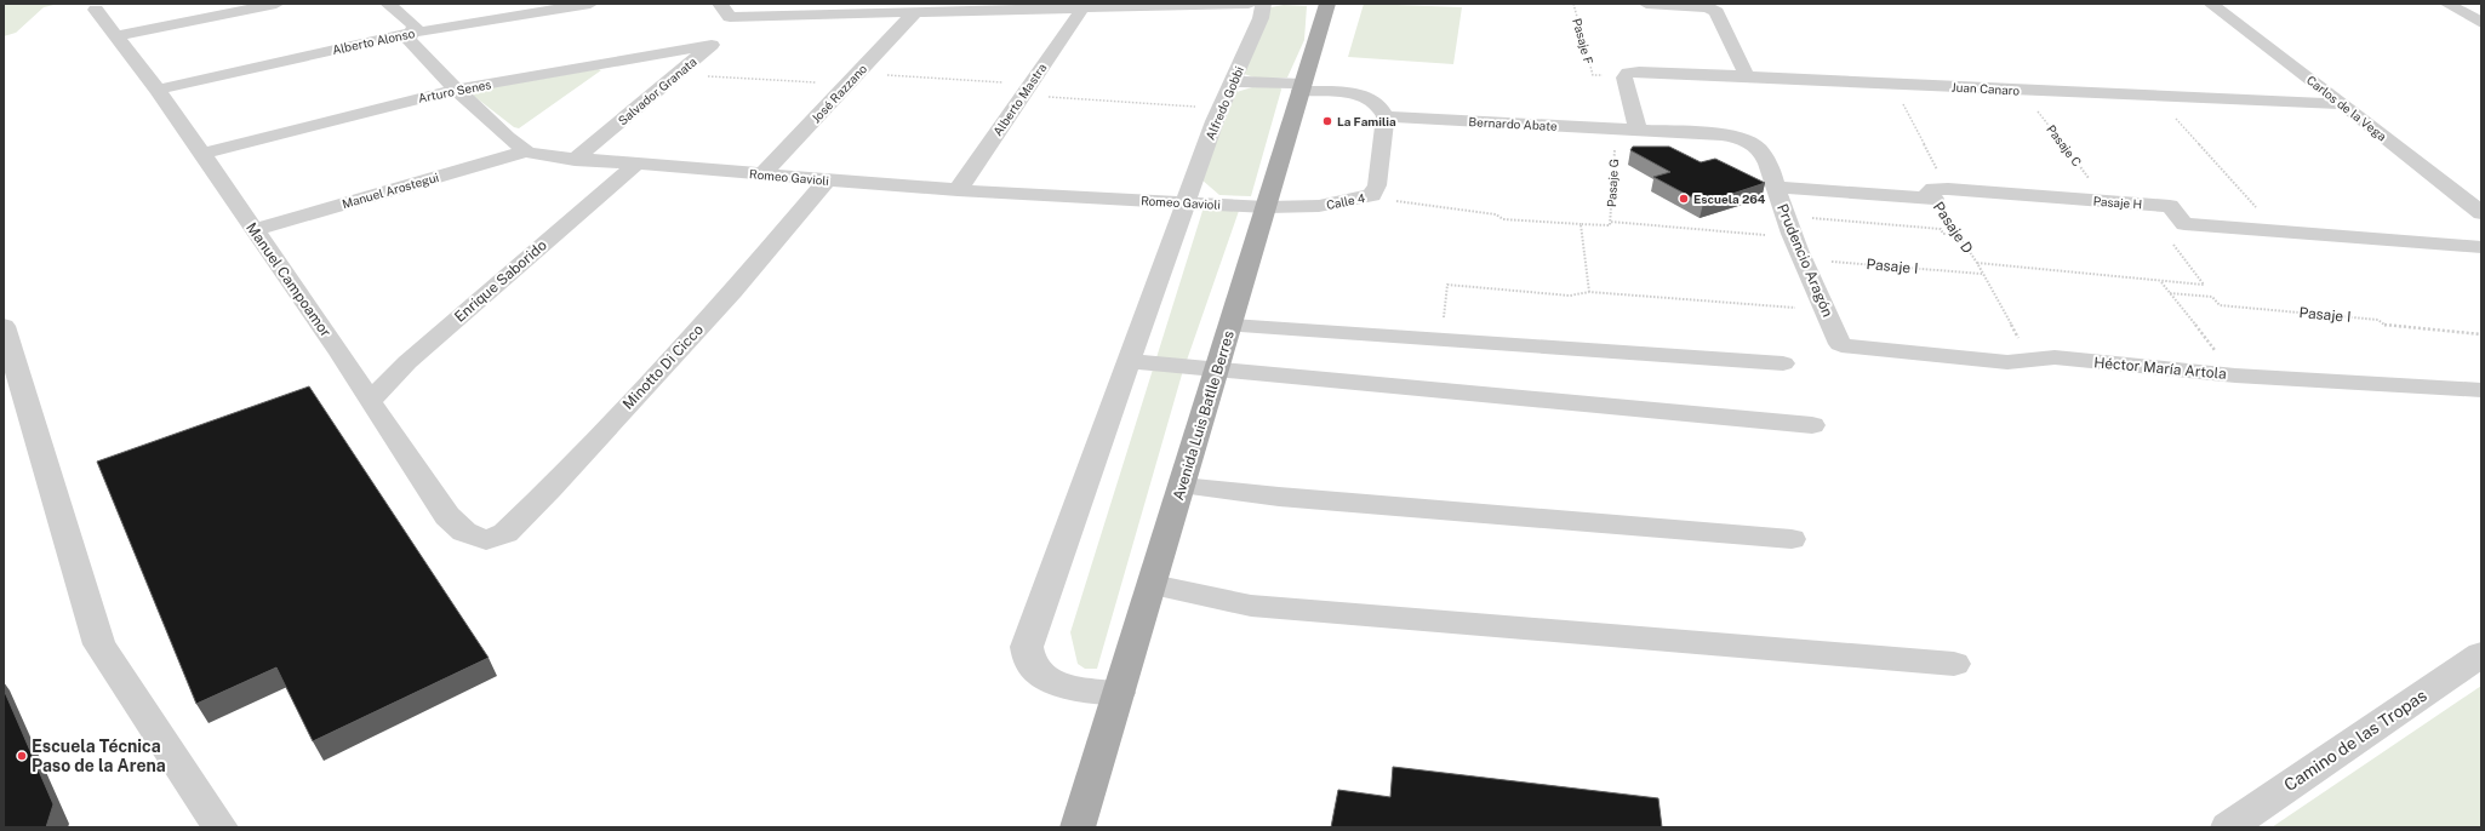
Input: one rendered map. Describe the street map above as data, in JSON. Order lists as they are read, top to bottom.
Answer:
{
  "streets": {
    "main road": ["Avenida Luis Batlle Berres"],
    "street": [
      "Alberto Alonso",
      "Juan Canaro",
      "Arturo Senes",
      "Salvador Granata",
      "José Razzano",
      "Alberto Mastra",
      "Alfredo Gobbi",
      "Carlos de la Vega",
      "Bernardo Abate",
      "Romeo Gavioli",
      "Manuel Arostegui",
      "Calle 4",
      "Pasaje H",
      "Prudencio Aragón",
      "Manuel Campoamor",
      "Enrique Saborido",
      "Minotto Di Cicco",
      "Héctor María Artola",
      "Camino de las Tropas"
    ],
    "path": [
      "Pasaje F",
      "Pasaje C",
      "Pasaje G",
      "Pasaje D",
      "Pasaje I"
    ]
  },
  "crossings": [
    ["Alberto Alonso", "Manuel Campoamor"],
    ["Pasaje F", "Juan Canaro"],
    ["Juan Canaro", "Carlos de la Vega"],
    ["Juan Canaro", "Pasaje C"],
    ["Juan Canaro", "Pasaje D"],
    ["Arturo Senes", "Salvador Granata"],
    ["Arturo Senes", "Manuel Campoamor"],
    ["Salvador Granata", "Romeo Gavioli"],
    ["José Razzano", "Romeo Gavioli"],
    ["Alberto Mastra", "Romeo Gavioli"],
    ["Alfredo Gobbi", "Romeo Gavioli"],
    ["Alfredo Gobbi", "Avenida Luis Batlle Berres"],
    ["Bernardo Abate", "Pasaje G"],
    ["Bernardo Abate", "Calle 4"],
    ["Bernardo Abate", "Prudencio Aragón"],
    ["Pasaje C", "Pasaje H"],
    ["Romeo Gavioli", "Manuel Arostegui"],
    ["Romeo Gavioli", "Calle 4"],
    ["Romeo Gavioli", "Enrique Saborido"],
    ["Romeo Gavioli", "Minotto Di Cicco"],
    ["Romeo Gavioli", "Avenida Luis Batlle Berres"],
    ["Pasaje G", "Calle 4"],
    ["Manuel Arostegui", "Manuel Campoamor"],
    ["Calle 4", "Avenida Luis Batlle Berres"],
    ["Pasaje H", "Pasaje D"],
    ["Pasaje H", "Prudencio Aragón"],
    ["Pasaje D", "Pasaje I"],
    ["Pasaje D", "Héctor María Artola"],
    ["Prudencio Aragón", "Pasaje I"],
    ["Prudencio Aragón", "Héctor María Artola"],
    ["Manuel Campoamor", "Enrique Saborido"],
    ["Manuel Campoamor", "Minotto Di Cicco"]
  ],
  "places": ["La Familia", "Escuela 264", "Escuela Técnica Paso de la Arena"]
}
